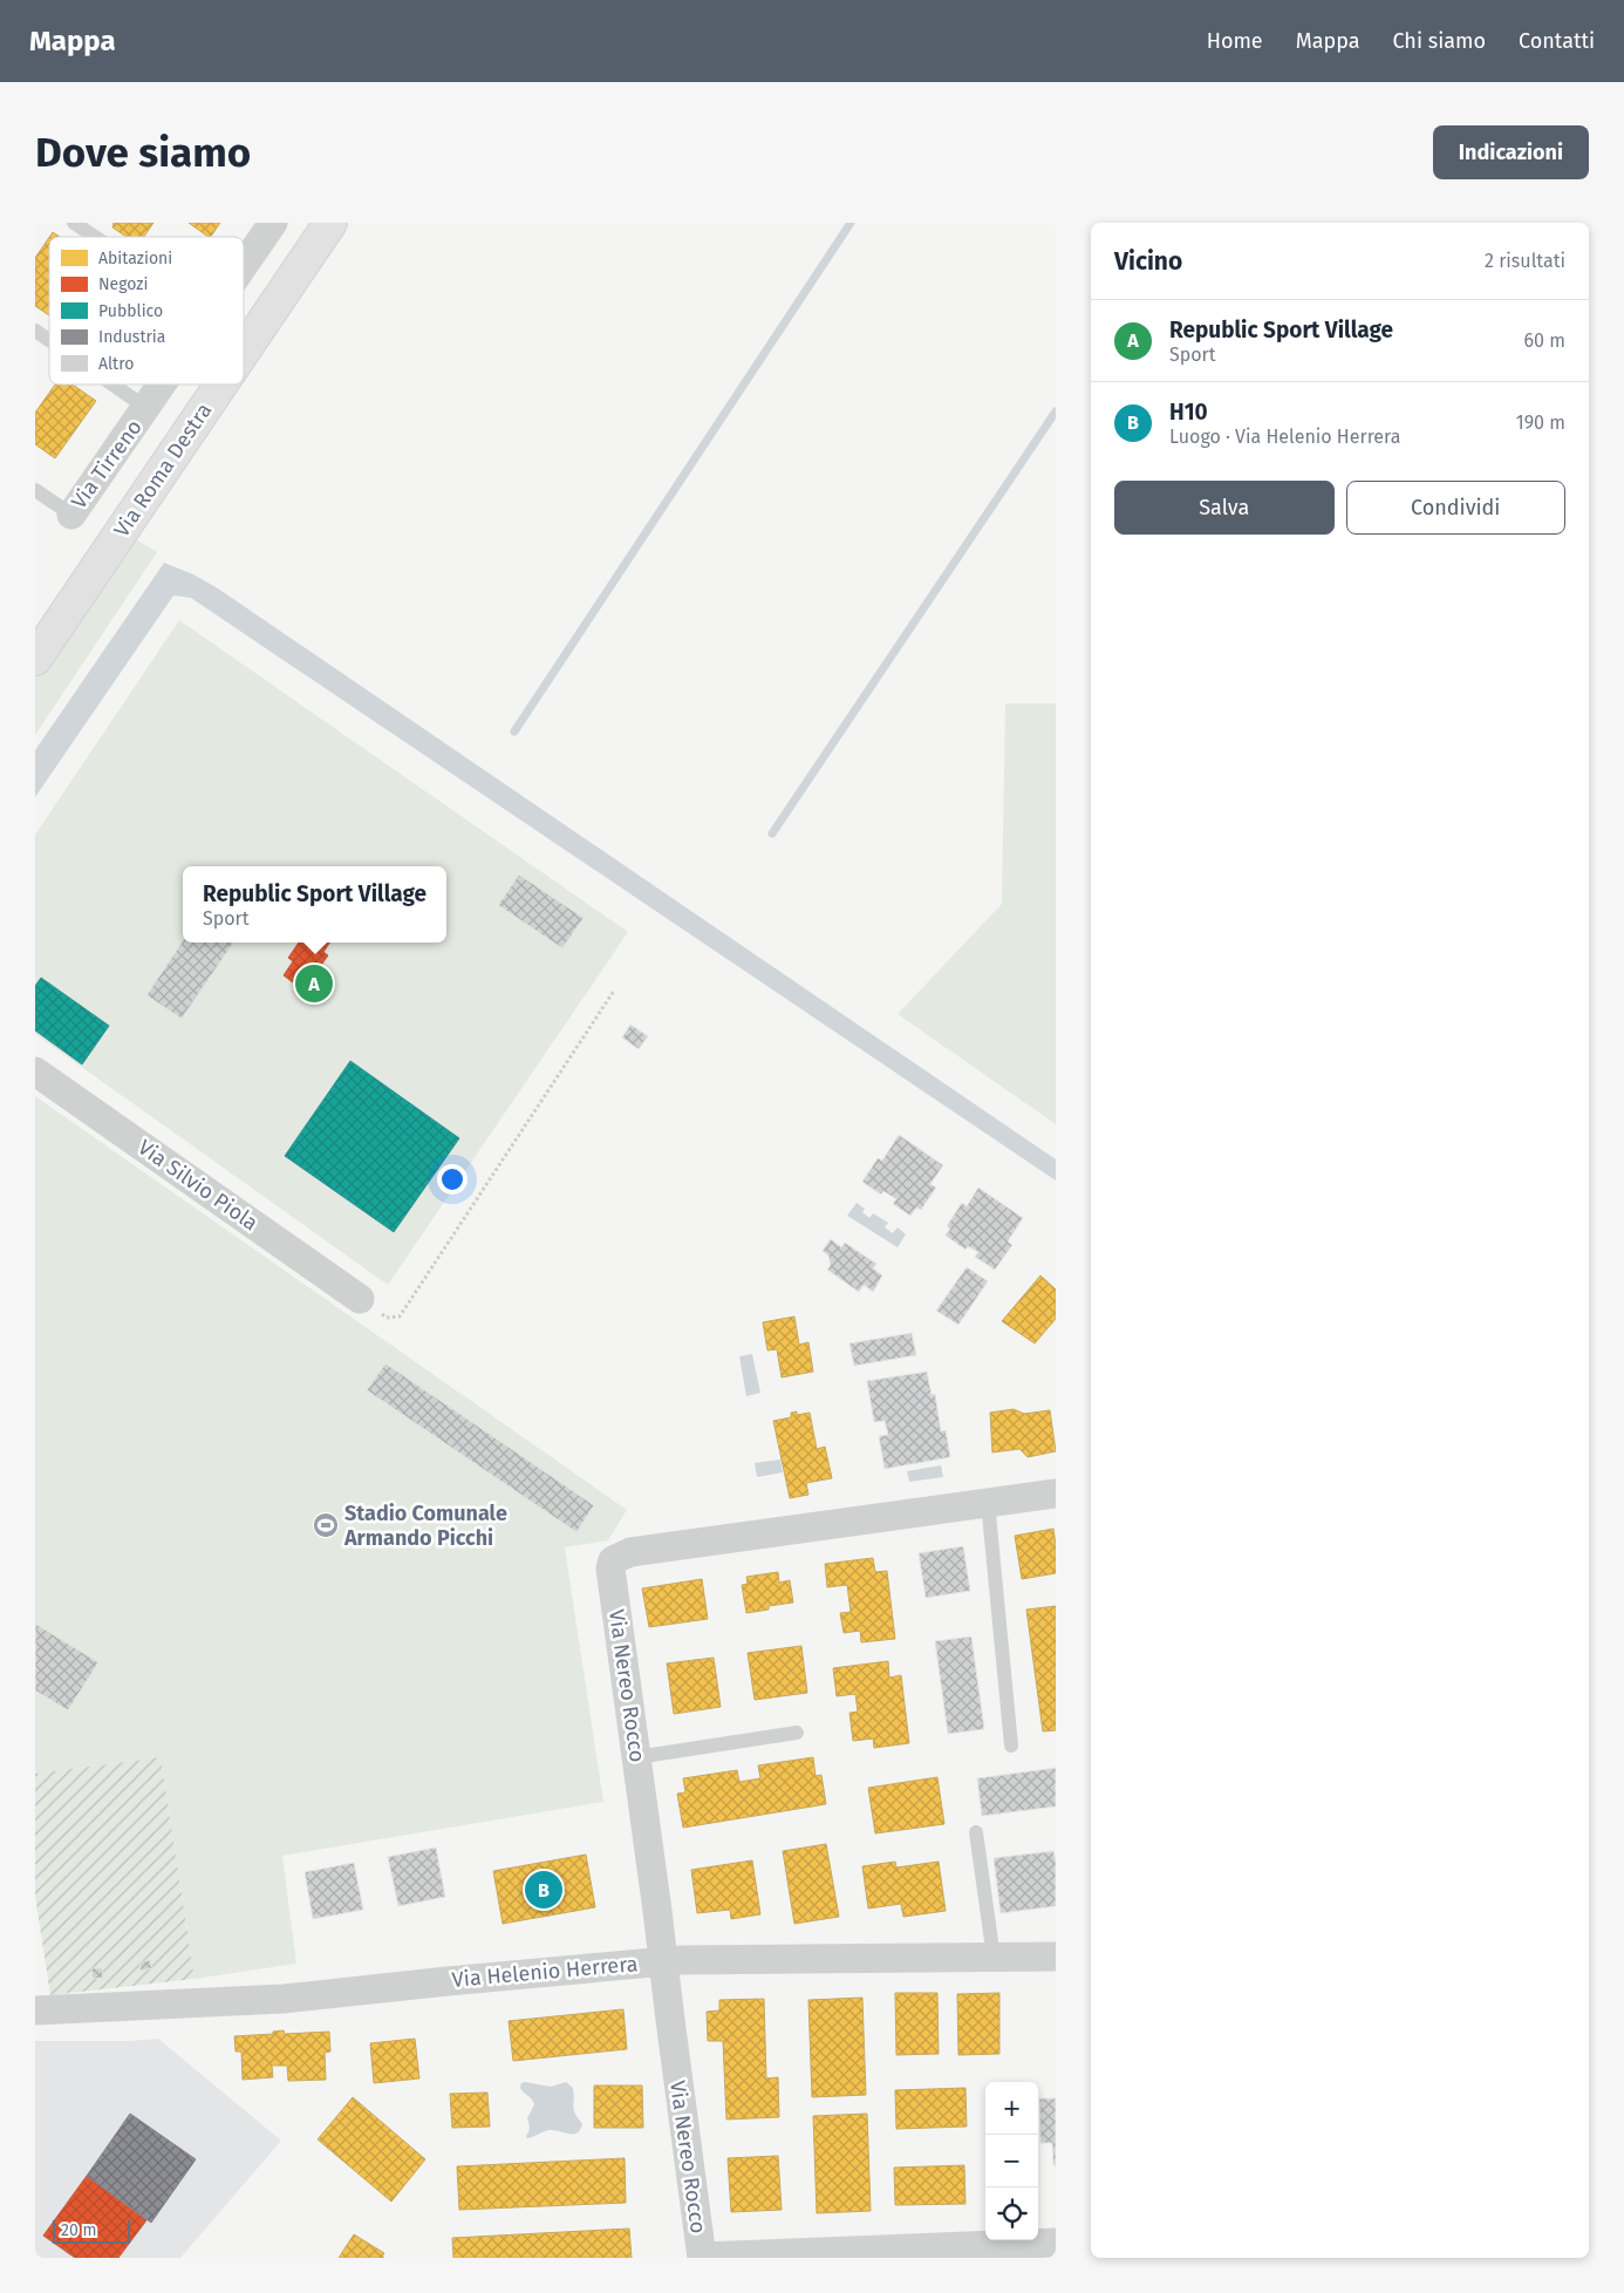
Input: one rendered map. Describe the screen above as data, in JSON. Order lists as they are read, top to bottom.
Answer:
{
  "streets": {
    "street": [
      "Via Tirreno",
      "Via Roma Destra",
      "Via Silvio Piola",
      "Via Nereo Rocco",
      "Via Helenio Herrera"
    ]
  },
  "crossings": [
    ["Via Nereo Rocco", "Via Helenio Herrera"]
  ],
  "places": {
    "sports": ["Stadio Comunale Armando Picchi"]
  },
  "legend": [
    "Abitazioni",
    "Negozi",
    "Pubblico",
    "Industria",
    "Altro"
  ],
  "scale_bar": "20 m",
  "page": {
    "header": "Mappa",
    "nav": [
      "Home",
      "Mappa",
      "Chi siamo",
      "Contatti"
    ],
    "buttons": [
      "Indicazioni",
      ["Salva", "Condividi"]
    ],
    "title": "Dove siamo",
    "heading": ["Vicino", "2 risultati"],
    "list": [
      {
        "mark": "A",
        "name": "Republic Sport Village",
        "note": "Sport",
        "value": "60 m"
      },
      {
        "mark": "B",
        "name": "H10",
        "note": "Luogo · Via Helenio Herrera",
        "value": "190 m"
      }
    ],
    "popup": ["Republic Sport Village", "Sport"],
    "pins": ["A", "B"],
    "map_buttons": ["+", "−"],
    "scale": "20 m"
  }
}
